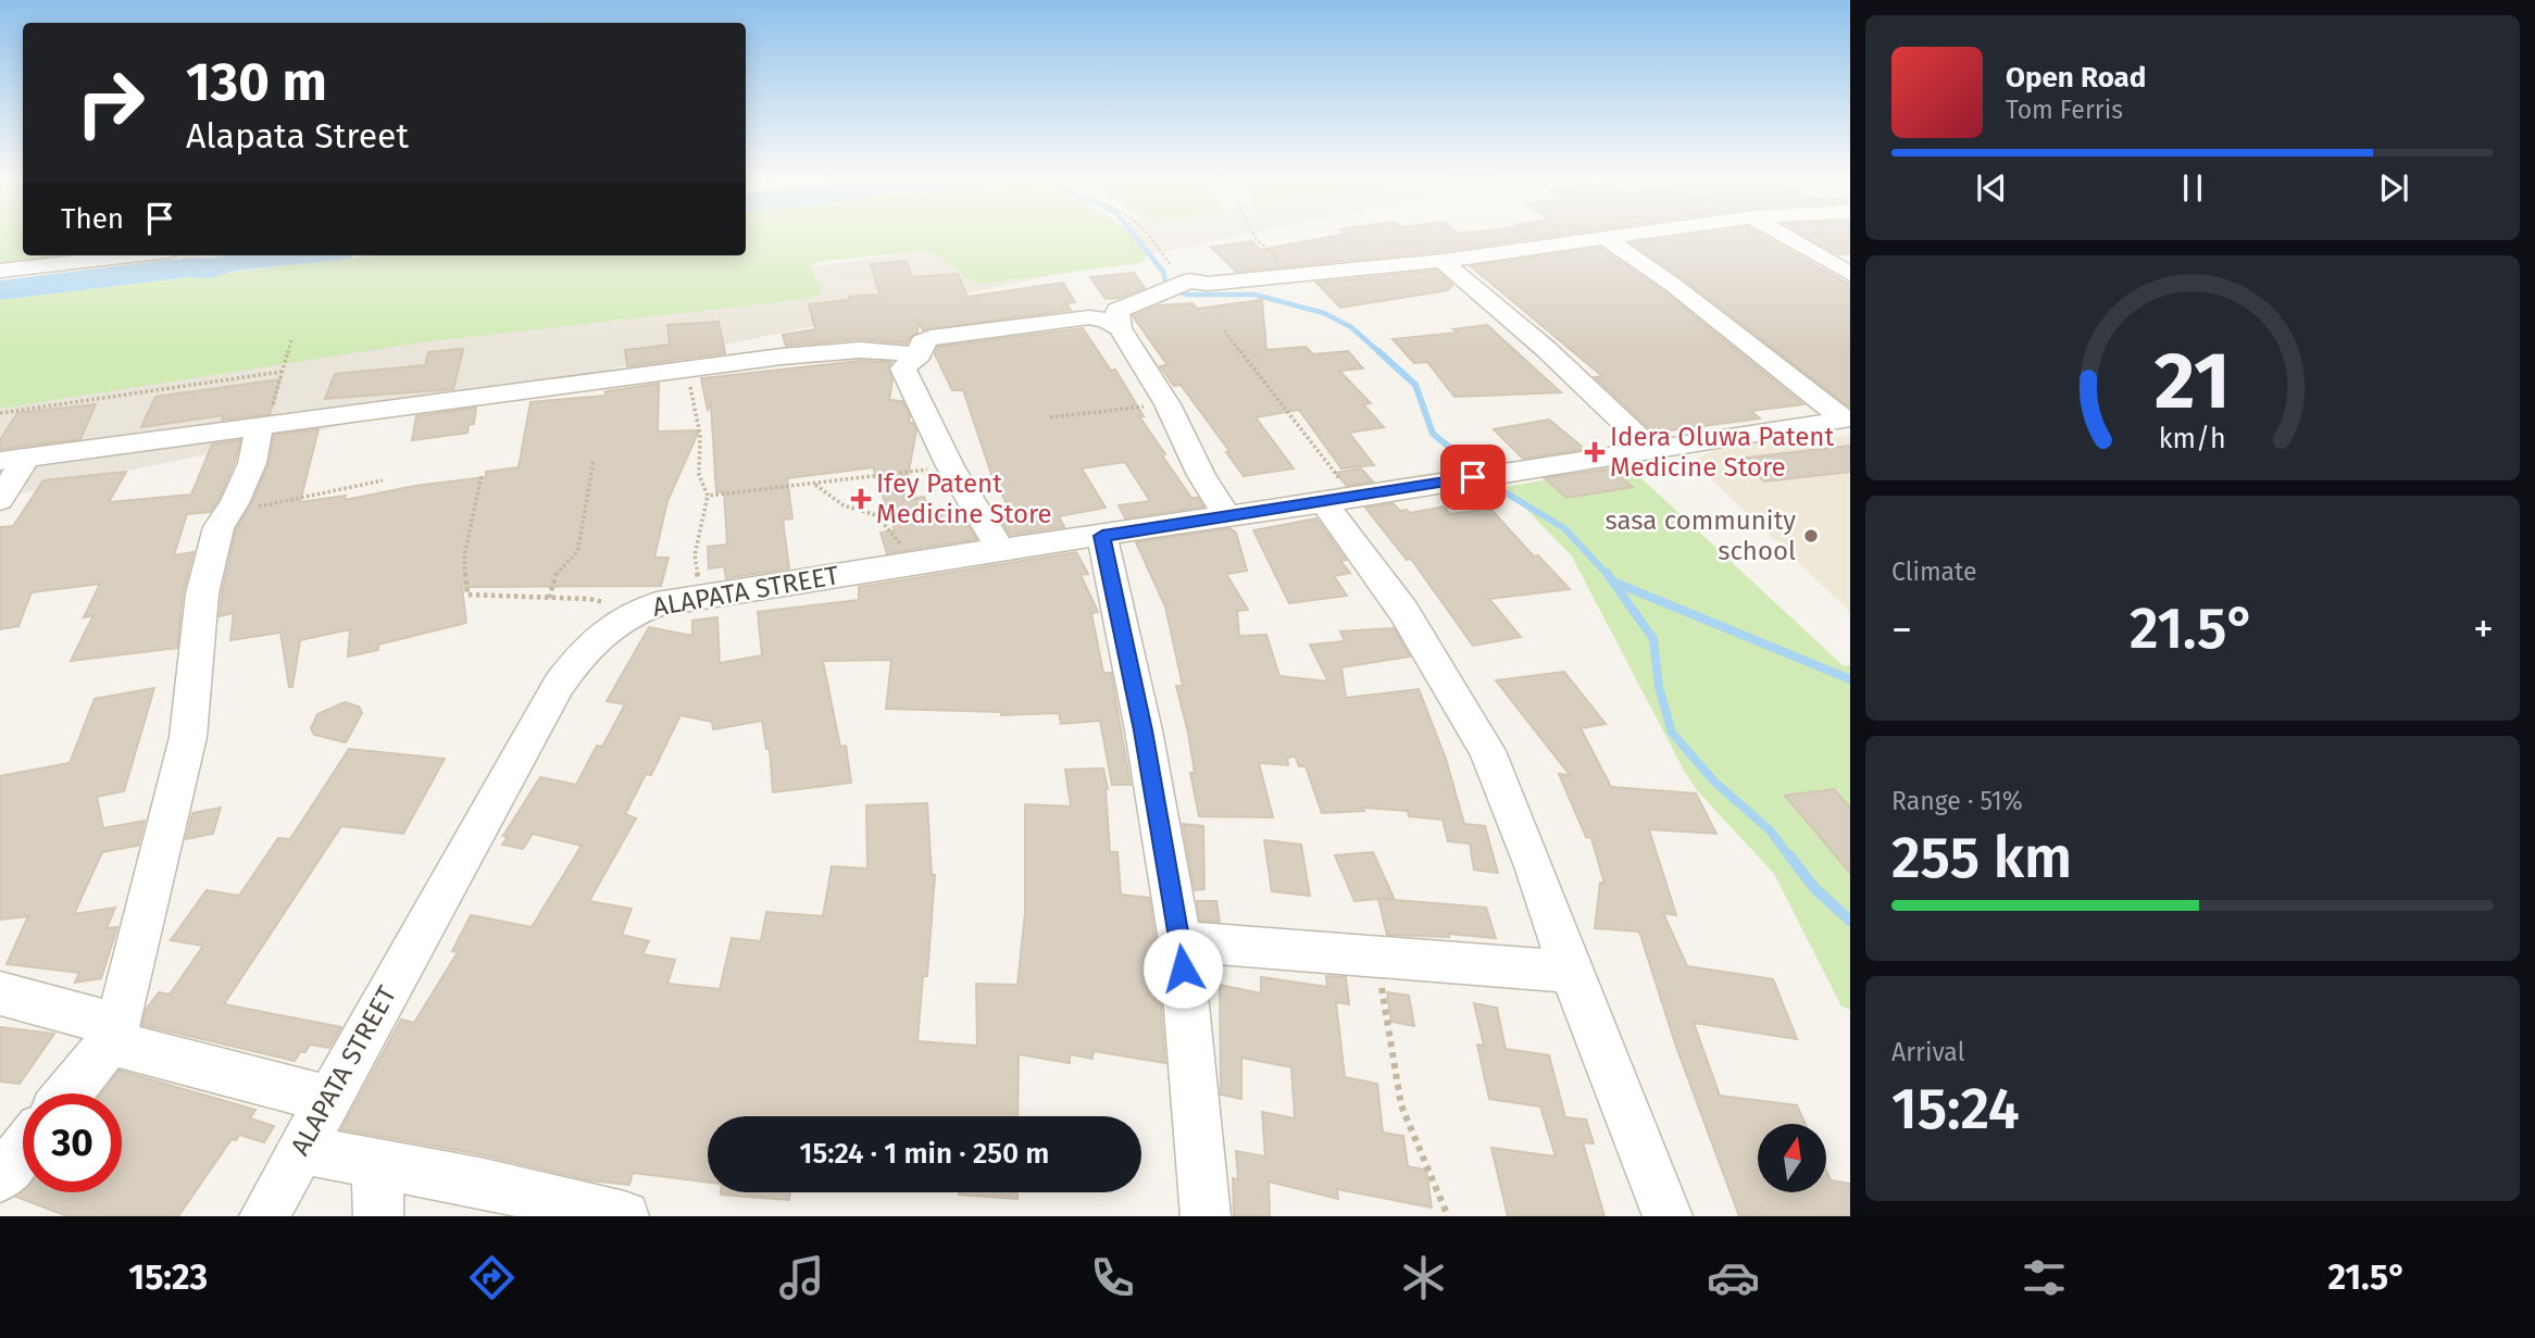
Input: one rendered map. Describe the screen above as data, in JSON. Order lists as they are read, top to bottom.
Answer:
{
  "streets": {
    "street": ["ALAPATA STREET"]
  },
  "places": {
    "health": ["Idera Oluwa Patent Medicine Store", "Ifey Patent Medicine Store"],
    "other": ["sasa community school"]
  },
  "north": "top",
  "page": {
    "turn": ["130 m", "Alapata Street"],
    "song": ["Open Road", "Tom Ferris"],
    "then": "Then",
    "tile": [
      "Climate",
      ["Range · 51%", "255 km"],
      ["Arrival", "15:24"]
    ],
    "heat": ["−", "21.5°", "+"],
    "limit": "30",
    "trip": "15:24 · 1 min · 250 m",
    "tabs": ["15:23", "21.5°"],
    "gauge": ["21", "km/h"]
  }
}
